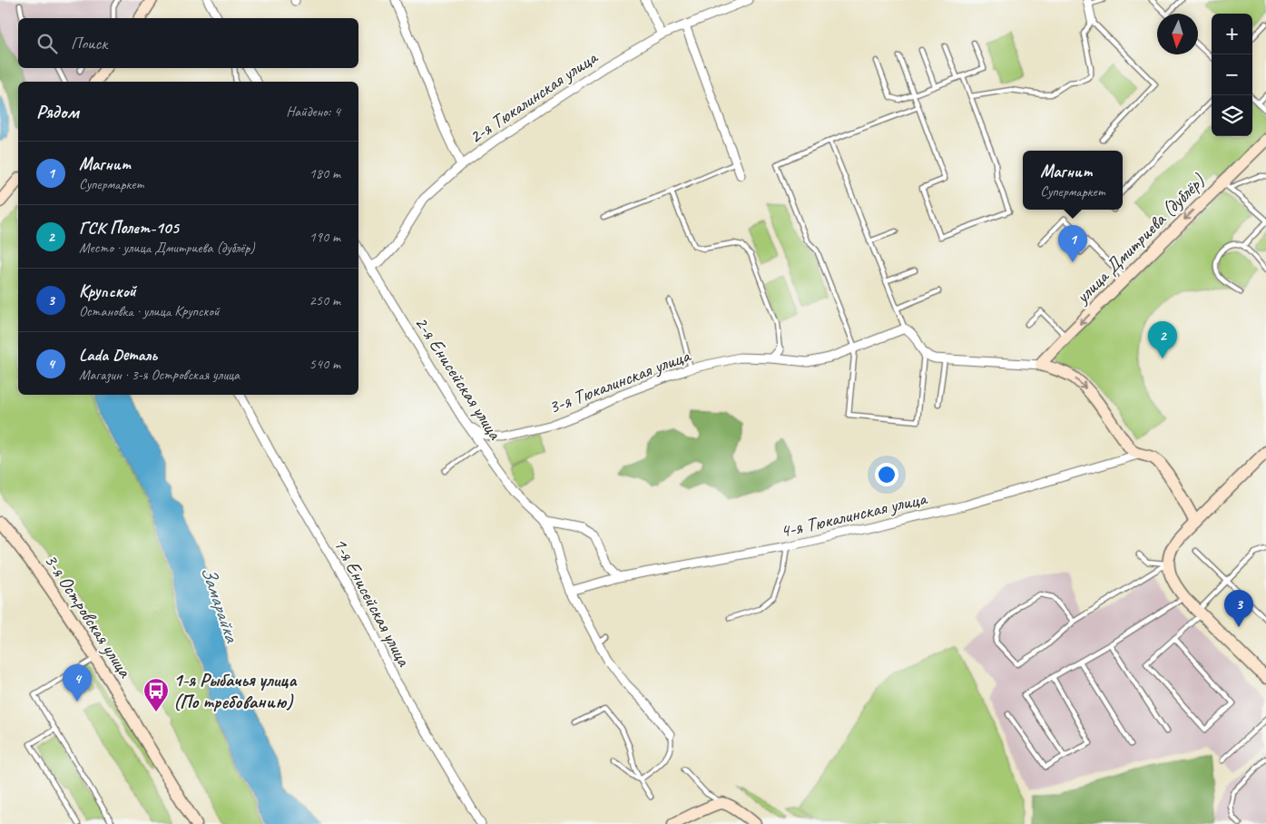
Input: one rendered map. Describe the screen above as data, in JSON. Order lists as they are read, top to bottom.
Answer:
{
  "streets": {
    "main road": ["улица Дмитриева (дублёр)", "3-я Островская улица"],
    "street": [
      "2-я Тюкалинская улица",
      "2-я Енисейская улица",
      "3-я Тюкалинская улица",
      "4-я Тюкалинская улица",
      "1-я Енисейская улица"
    ]
  },
  "crossings": [
    ["2-я Тюкалинская улица", "2-я Енисейская улица"],
    ["2-я Енисейская улица", "3-я Тюкалинская улица"],
    ["2-я Енисейская улица", "4-я Тюкалинская улица"]
  ],
  "one_way": ["улица Дмитриева (дублёр)"],
  "water": ["Замарайка"],
  "places": {
    "bus stop": ["1-я Рыбачья улица (По требованию)"]
  },
  "north": "bottom",
  "page": {
    "map_buttons": ["+", "−"],
    "search": "Поиск",
    "heading": ["Рядом", "Найдено: 4"],
    "list": [
      {
        "mark": "1",
        "name": "Магнит",
        "note": "Супермаркет",
        "value": "180 m"
      },
      {
        "mark": "2",
        "name": "ГСК Полет-105",
        "note": "Место · улица Дмитриева (дублёр)",
        "value": "190 m"
      },
      {
        "mark": "3",
        "name": "Крупской",
        "note": "Остановка · улица Крупской",
        "value": "250 m"
      },
      {
        "mark": "4",
        "name": "Lada Dеталь",
        "note": "Магазин · 3-я Островская улица",
        "value": "540 m"
      }
    ],
    "popup": ["Магнит", "Супермаркет"],
    "pins": [
      "1",
      "2",
      "3",
      "4"
    ]
  }
}
